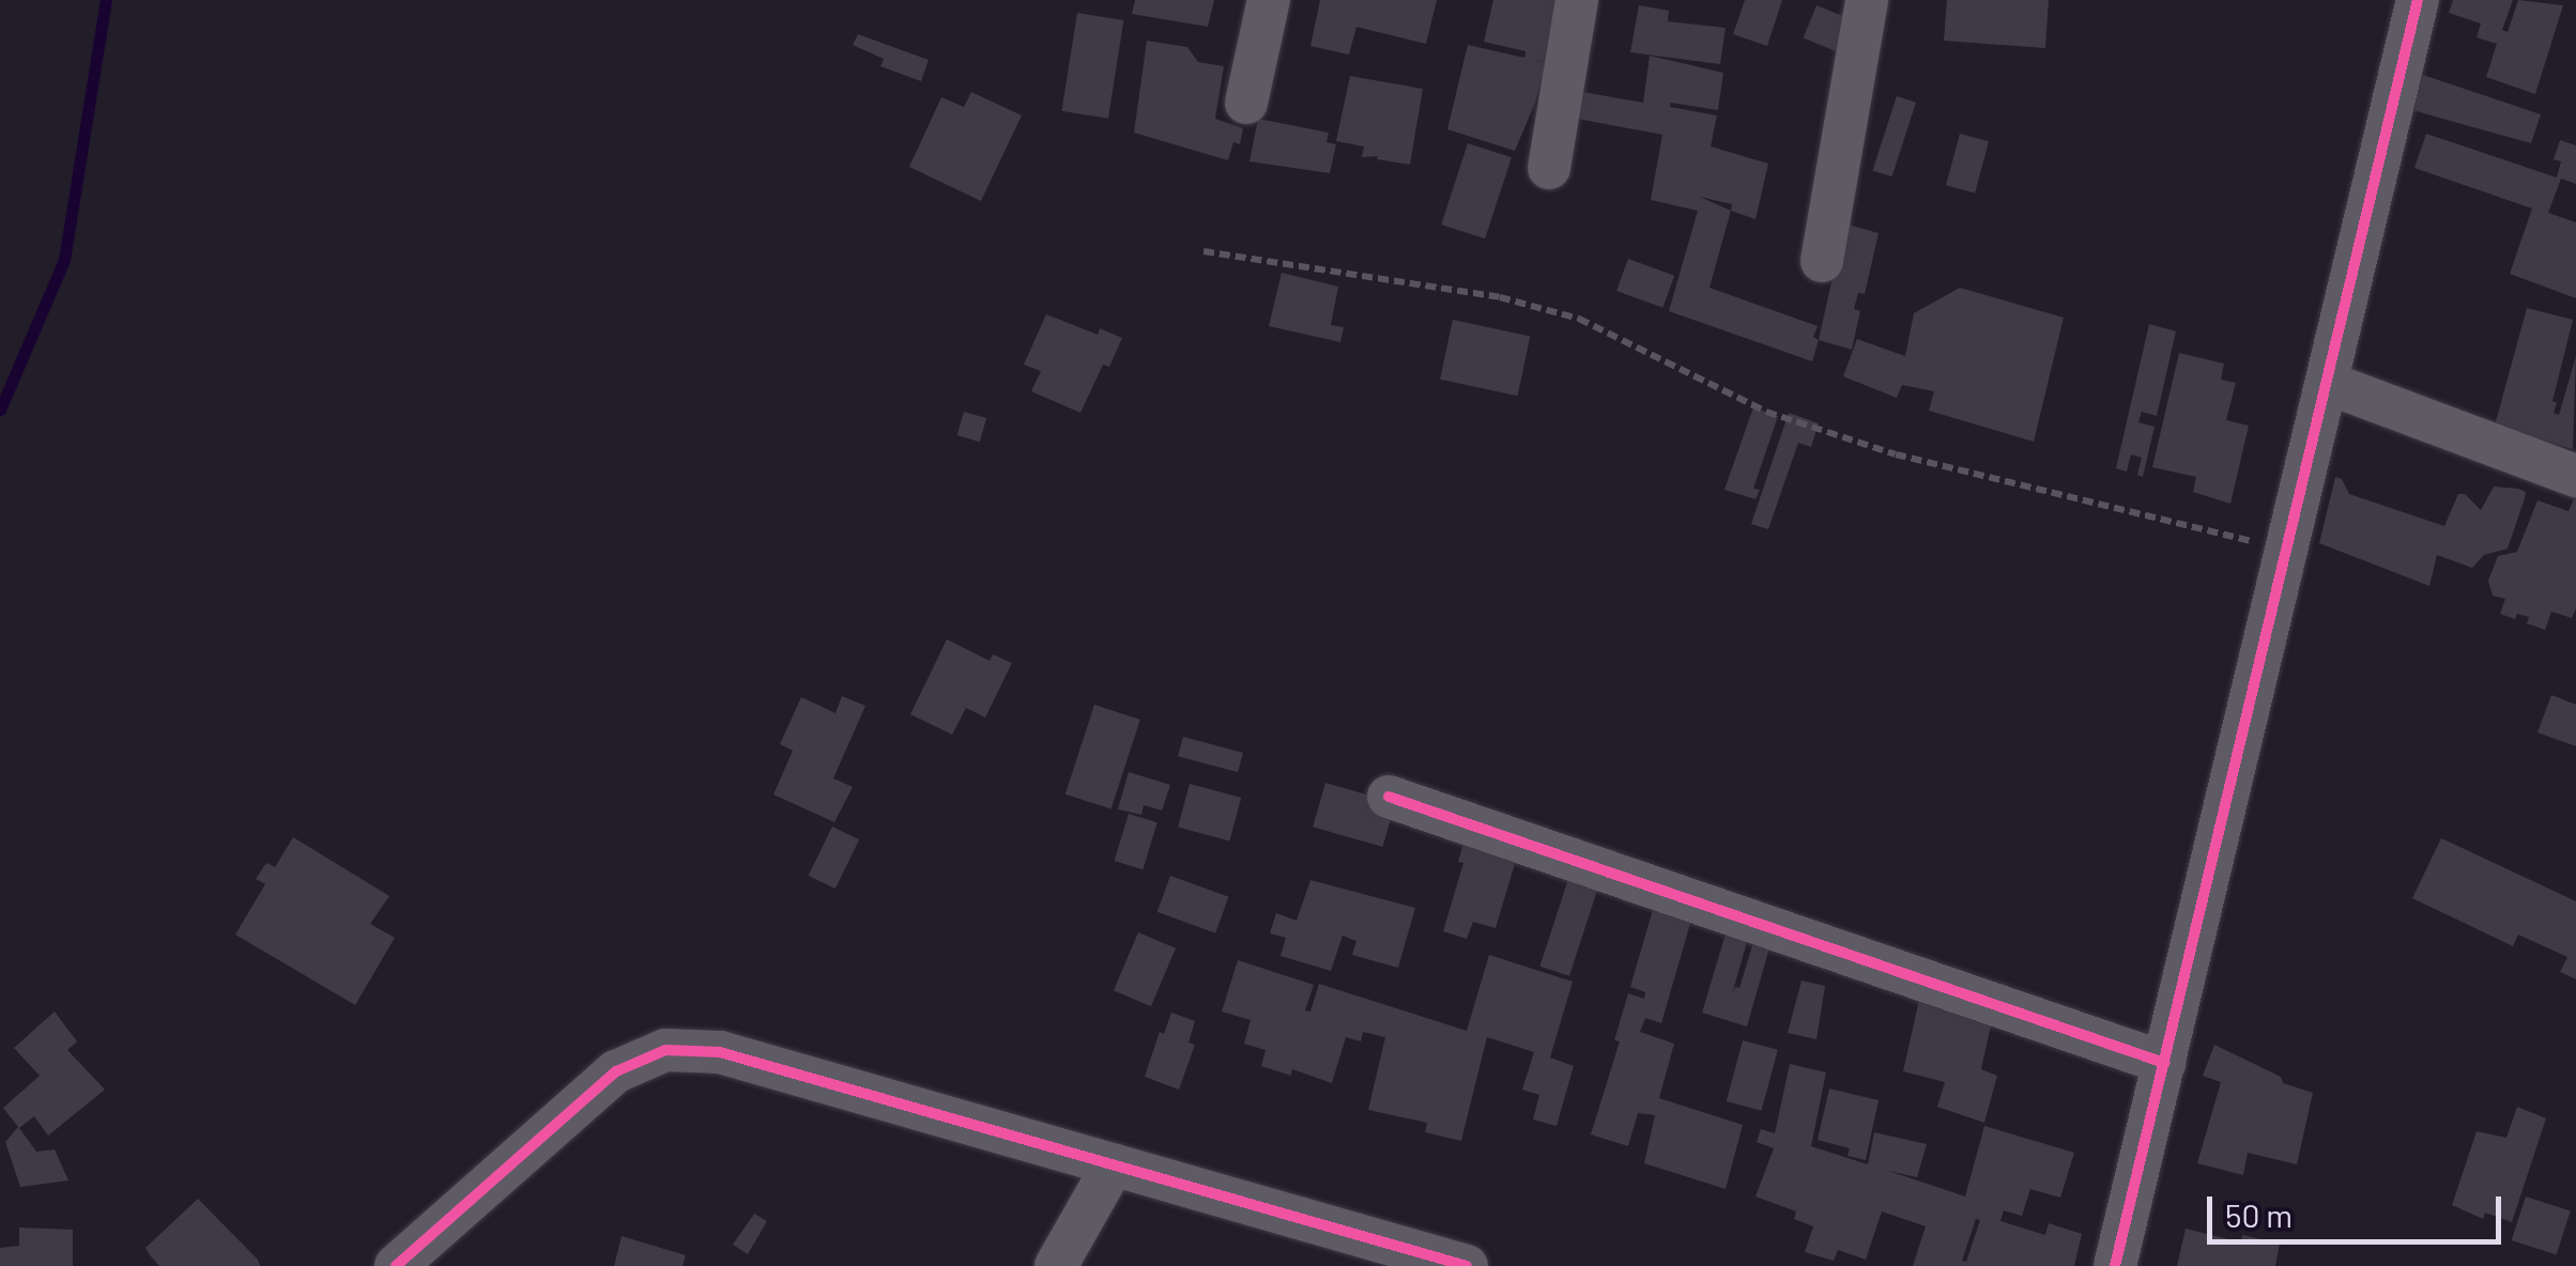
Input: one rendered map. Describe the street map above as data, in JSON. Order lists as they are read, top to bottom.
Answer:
{
  "scale_bar": "50 m"
}
